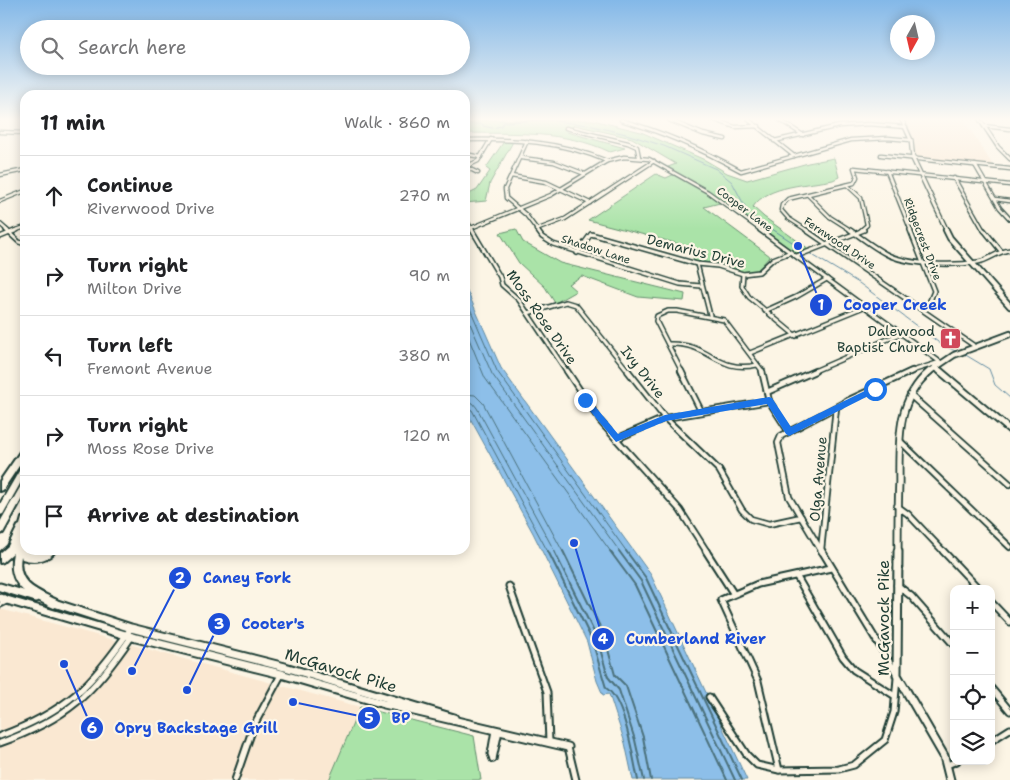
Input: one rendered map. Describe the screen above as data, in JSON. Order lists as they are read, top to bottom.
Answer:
{
  "streets": {
    "street": [
      "Cooper Lane",
      "Ridgecrest Drive",
      "Fernwood Drive",
      "Shadow Lane",
      "Demarius Drive",
      "Moss Rose Drive",
      "Ivy Drive",
      "Olga Avenue",
      "McGavock Pike"
    ]
  },
  "crossings": [
    ["Cooper Lane", "Shadow Lane"],
    ["Cooper Lane", "Demarius Drive"],
    ["Cooper Lane", "Moss Rose Drive"],
    ["Ridgecrest Drive", "Fernwood Drive"],
    ["Fernwood Drive", "McGavock Pike"],
    ["Moss Rose Drive", "Ivy Drive"]
  ],
  "places": {
    "other": [
      "Cooper Creek",
      "Cumberland River",
      "Opry Backstage Grill",
      "Caney Fork",
      "Cooter's",
      "BP"
    ],
    "church": ["Dalewood Baptist Church"]
  },
  "north": "bottom",
  "page": {
    "search": "Search here",
    "heading": ["11 min", "Walk · 860 m"],
    "list": [
      ["Continue", "Riverwood Drive", "270 m"],
      ["Turn right", "Milton Drive", "90 m"],
      ["Turn left", "Fremont Avenue", "380 m"],
      ["Turn right", "Moss Rose Drive", "120 m"],
      "Arrive at destination"
    ],
    "map_buttons": ["+", "−"]
  }
}
